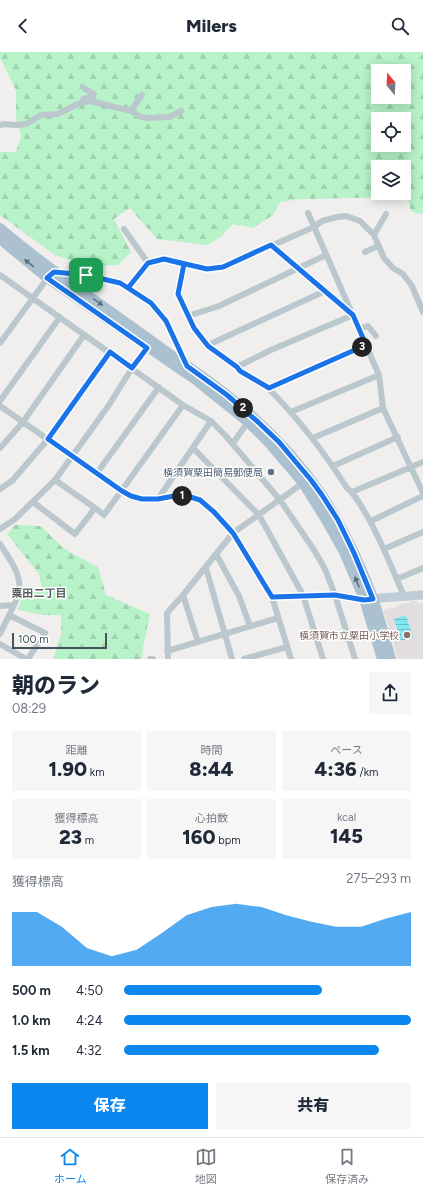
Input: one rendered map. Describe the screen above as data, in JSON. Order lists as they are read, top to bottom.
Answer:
{
  "districts": ["粟田二丁目"],
  "places": ["横須賀粟田簡易郵便局", "横須賀市立粟田小学校"],
  "scale_bar": "100 m",
  "north": "top",
  "page": {
    "header": "Milers",
    "pins": ["3", "2", "1"],
    "scale": "100 m",
    "heading": ["朝のラン", "08:29"],
    "stats": [
      ["距離", "1.90 km"],
      ["時間", "8:44"],
      ["ペース", "4:36 /km"],
      ["獲得標高", "23 m"],
      ["心拍数", "160 bpm"],
      ["kcal", "145"]
    ],
    "chart": ["獲得標高", "275–293 m"],
    "list": [
      {
        "name": "500 m",
        "note": "4:50"
      },
      {
        "name": "1.0 km",
        "note": "4:24"
      },
      {
        "name": "1.5 km",
        "note": "4:32"
      }
    ],
    "buttons": ["保存", "共有"],
    "tabs": ["ホーム", "地図", "保存済み"]
  }
}
